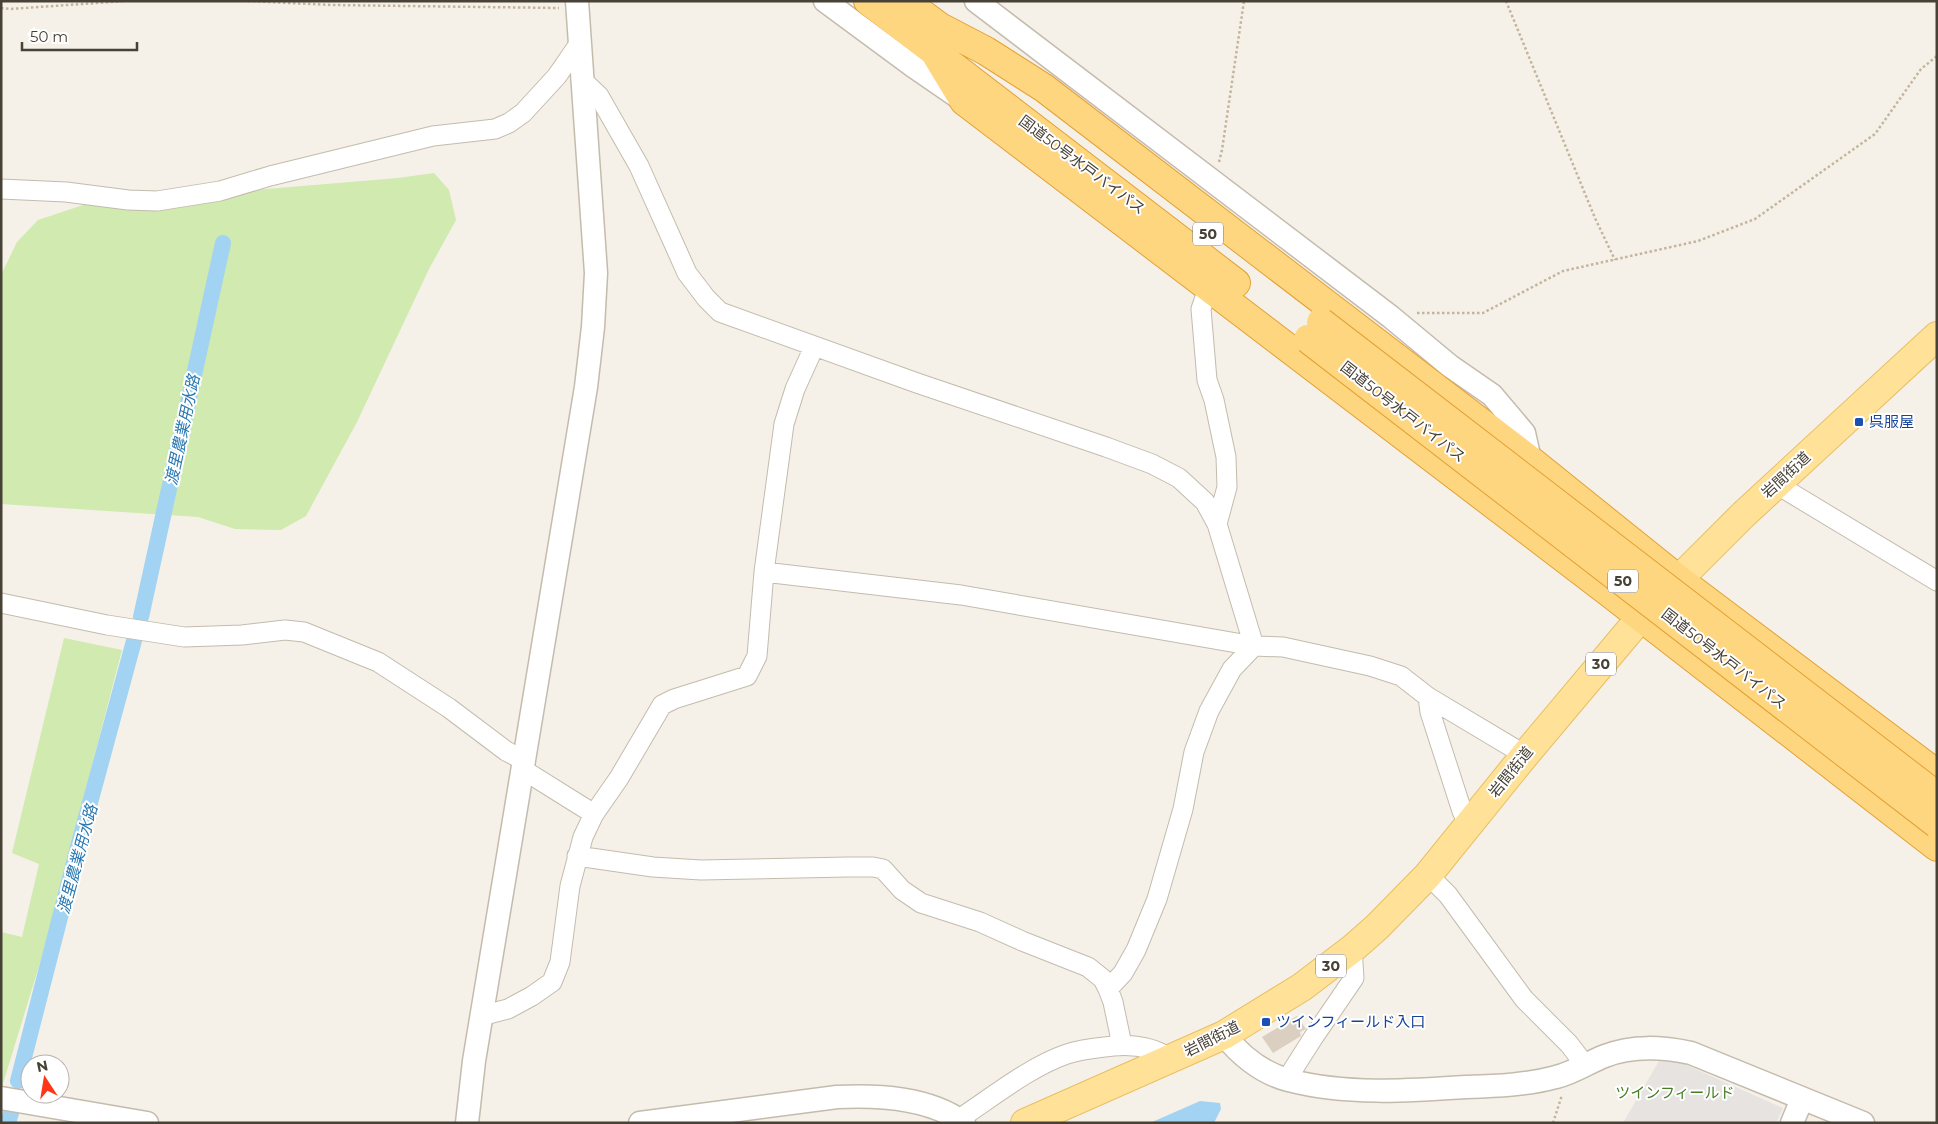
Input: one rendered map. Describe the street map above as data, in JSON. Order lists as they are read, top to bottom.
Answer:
{
  "streets": {
    "highway": ["国道50号水戸バイパス", "50"],
    "main road": ["岩間街道", "30"]
  },
  "water": ["渡里農業用水路"],
  "parks": ["ツインフィールド"],
  "places": {
    "transit": ["呉服屋", "ツインフィールド入口"]
  },
  "scale_bar": "50 m",
  "north": "top"
}
